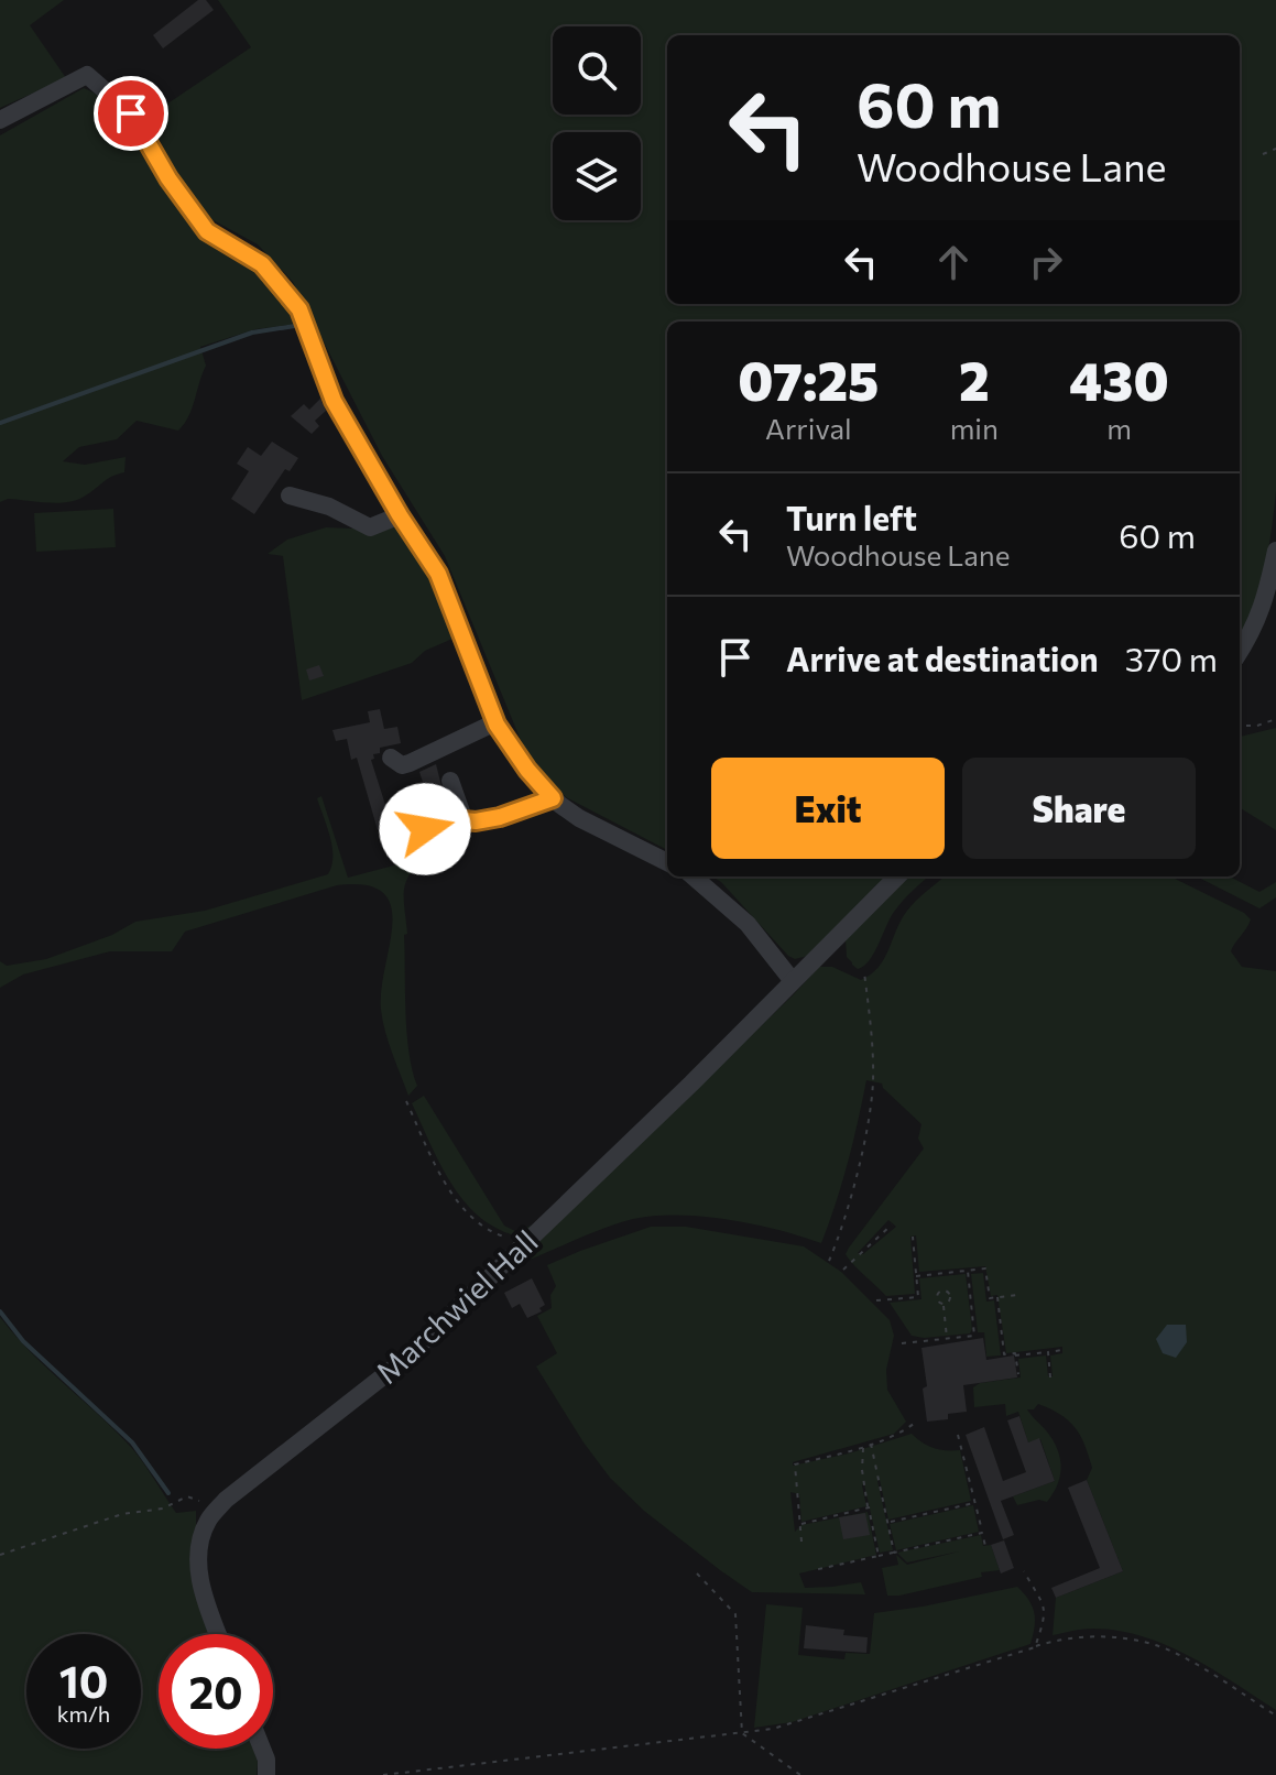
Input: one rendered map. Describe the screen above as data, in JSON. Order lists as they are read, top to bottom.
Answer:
{
  "streets": {
    "street": ["Marchwiel Hall"]
  },
  "page": {
    "turn": ["60 m", "Woodhouse Lane"],
    "eta": [
      "07:25",
      "Arrival",
      "2",
      "min",
      "430",
      "m"
    ],
    "list": [
      {
        "name": "Turn left",
        "note": "Woodhouse Lane",
        "value": "60 m"
      },
      {
        "name": "Arrive at destination",
        "value": "370 m"
      }
    ],
    "buttons": ["Exit", "Share"],
    "speed": "10 km/h",
    "limit": "20"
  }
}
